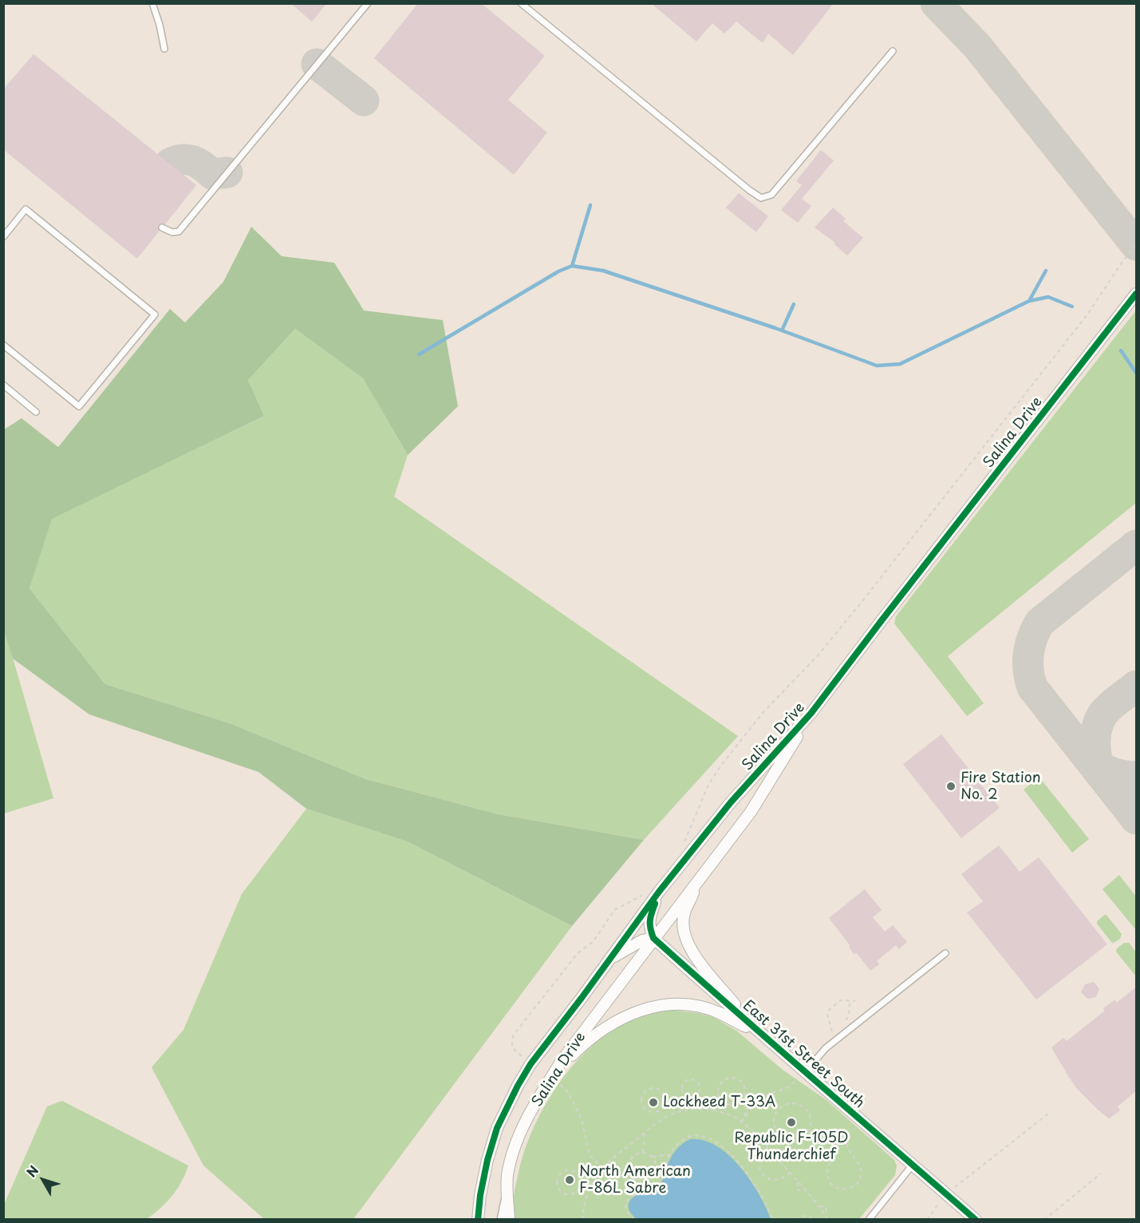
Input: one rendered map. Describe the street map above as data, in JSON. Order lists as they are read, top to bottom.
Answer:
{
  "streets": {
    "street": ["Salina Drive", "East 31st Street South"]
  },
  "crossings": [
    ["Salina Drive", "East 31st Street South"]
  ],
  "places": [
    "Fire Station No. 2",
    "Lockheed T-33A",
    "Republic F-105D Thunderchief",
    "North American F-86L Sabre"
  ],
  "north": "top left"
}
